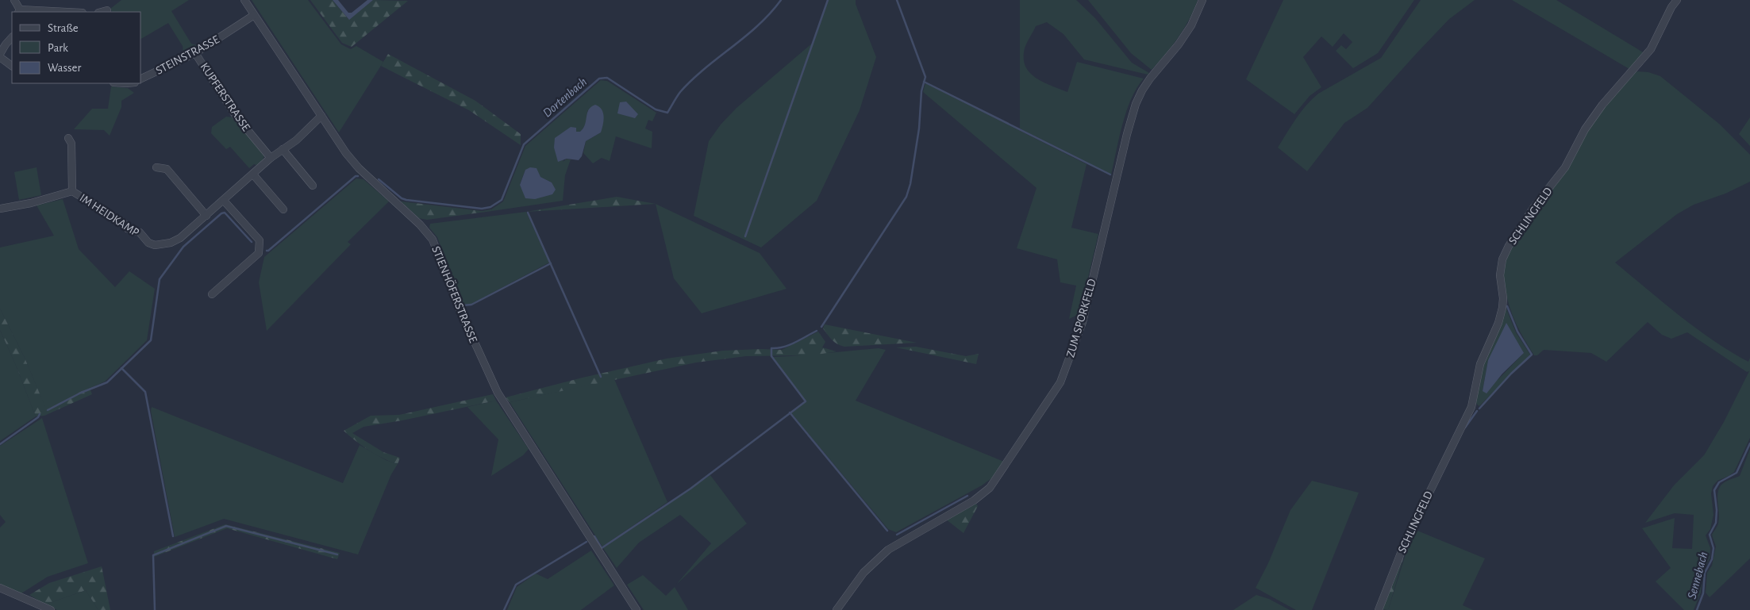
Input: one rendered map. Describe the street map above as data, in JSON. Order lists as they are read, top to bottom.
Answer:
{
  "streets": {
    "street": [
      "STEINSTRASSE",
      "KUPFERSTRASSE",
      "IM HEIDKAMP",
      "SCHLINGFELD",
      "STIENHÖFERSTRASSE",
      "ZUM SPORKFELD"
    ]
  },
  "crossings": [
    ["STEINSTRASSE", "KUPFERSTRASSE"],
    ["STEINSTRASSE", "STIENHÖFERSTRASSE"],
    ["KUPFERSTRASSE", "IM HEIDKAMP"],
    ["IM HEIDKAMP", "STIENHÖFERSTRASSE"]
  ],
  "water": ["Dortenbach", "Sennebach"],
  "legend": ["Straße", "Park", "Wasser"]
}
